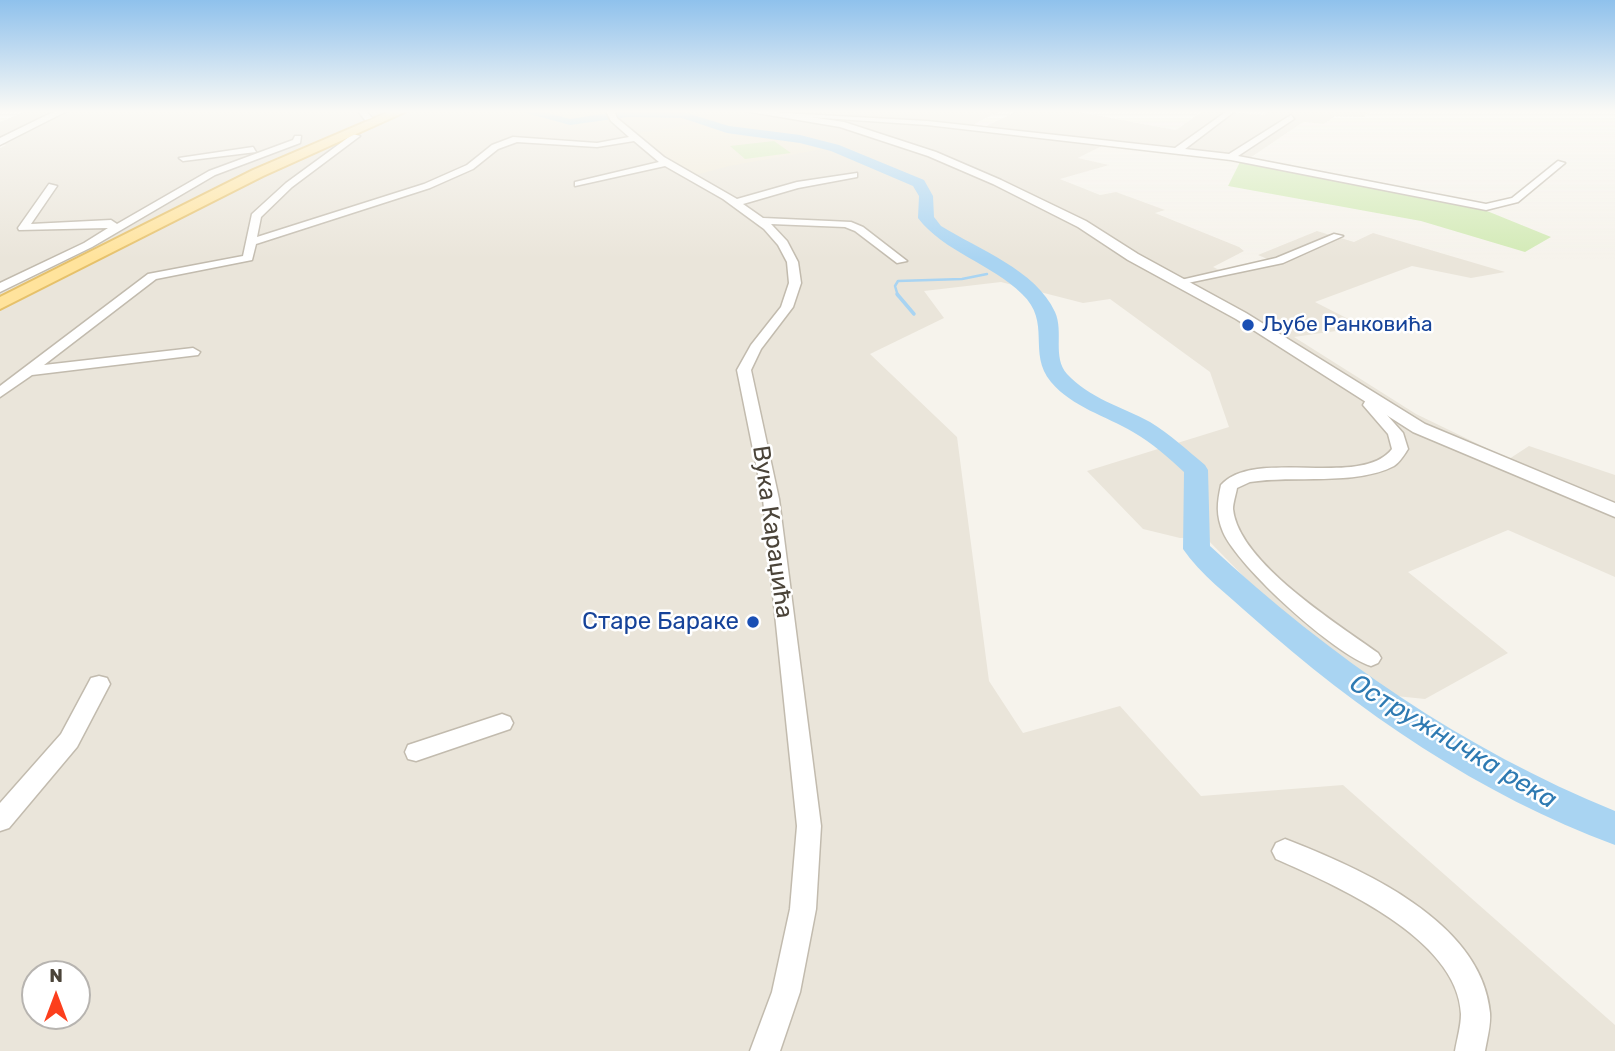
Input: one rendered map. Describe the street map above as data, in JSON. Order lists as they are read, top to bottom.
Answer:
{
  "streets": {
    "street": ["Вука Караџића"]
  },
  "water": ["Остружничка река"],
  "places": ["Љубе Ранковића", "Старе Бараке"],
  "north": "top"
}
